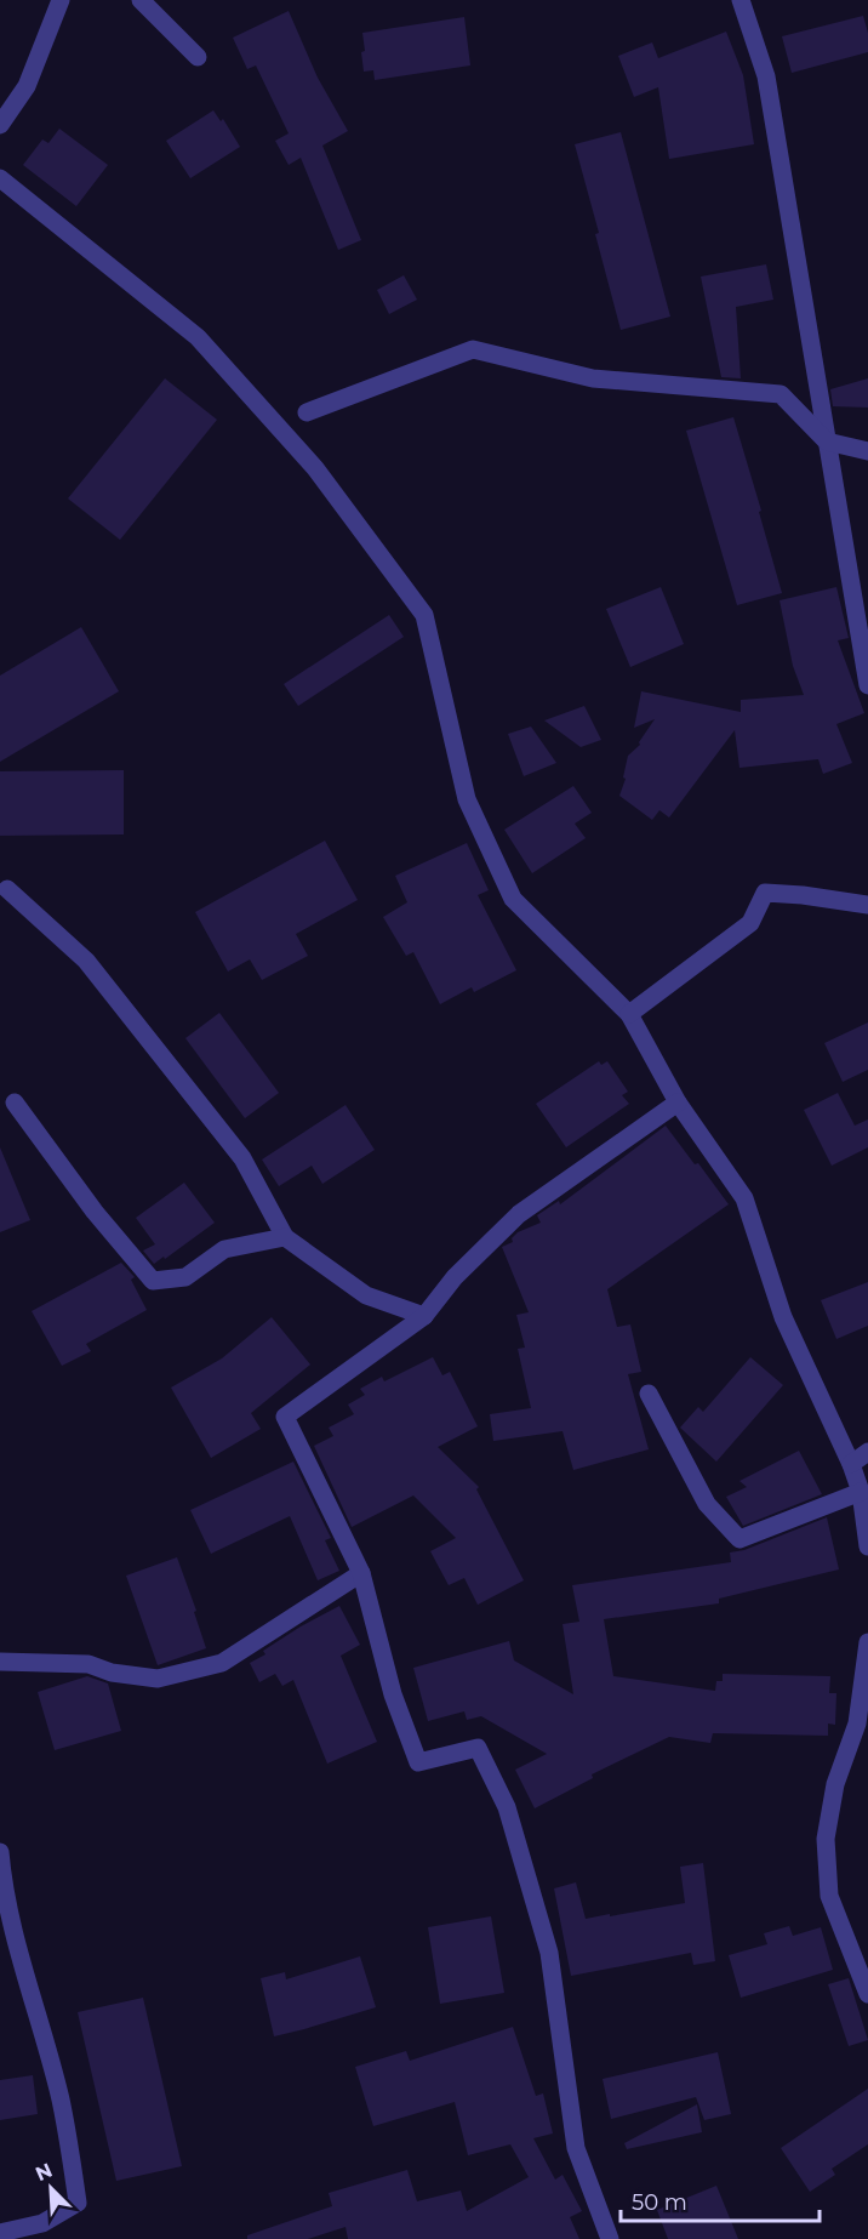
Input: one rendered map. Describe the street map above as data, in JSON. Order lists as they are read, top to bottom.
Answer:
{
  "scale_bar": "50 m",
  "north": "top left"
}
